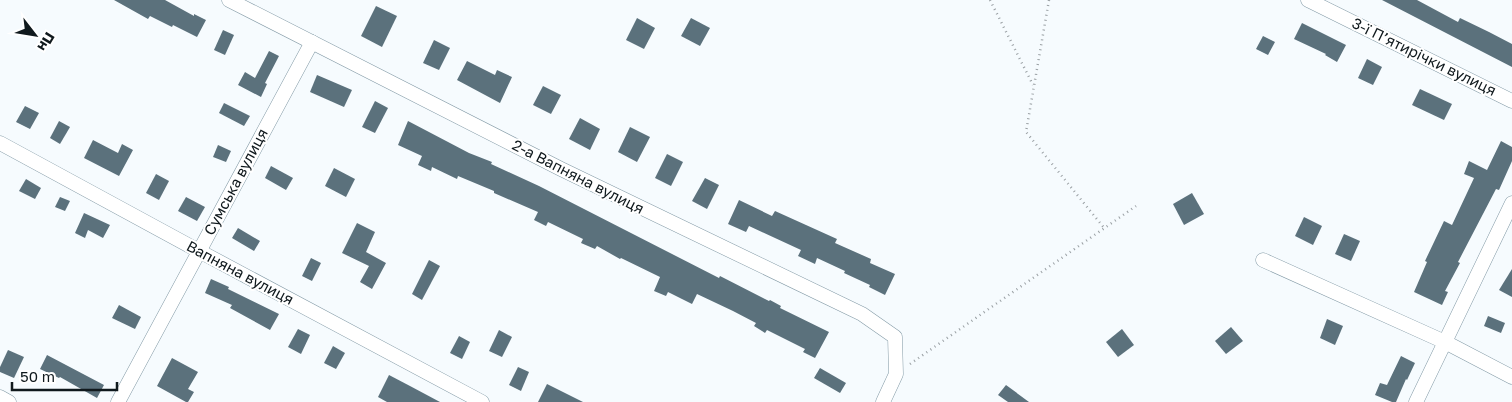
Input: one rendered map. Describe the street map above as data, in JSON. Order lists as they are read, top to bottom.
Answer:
{
  "streets": {
    "street": [
      "3-ї П’ятирічки вулиця",
      "2-а Вапняна вулиця",
      "Сумська вулиця",
      "Вапняна вулиця"
    ]
  },
  "crossings": [
    ["2-а Вапняна вулиця", "Сумська вулиця"],
    ["Сумська вулиця", "Вапняна вулиця"]
  ],
  "scale_bar": "50 m",
  "north": "bottom right"
}
